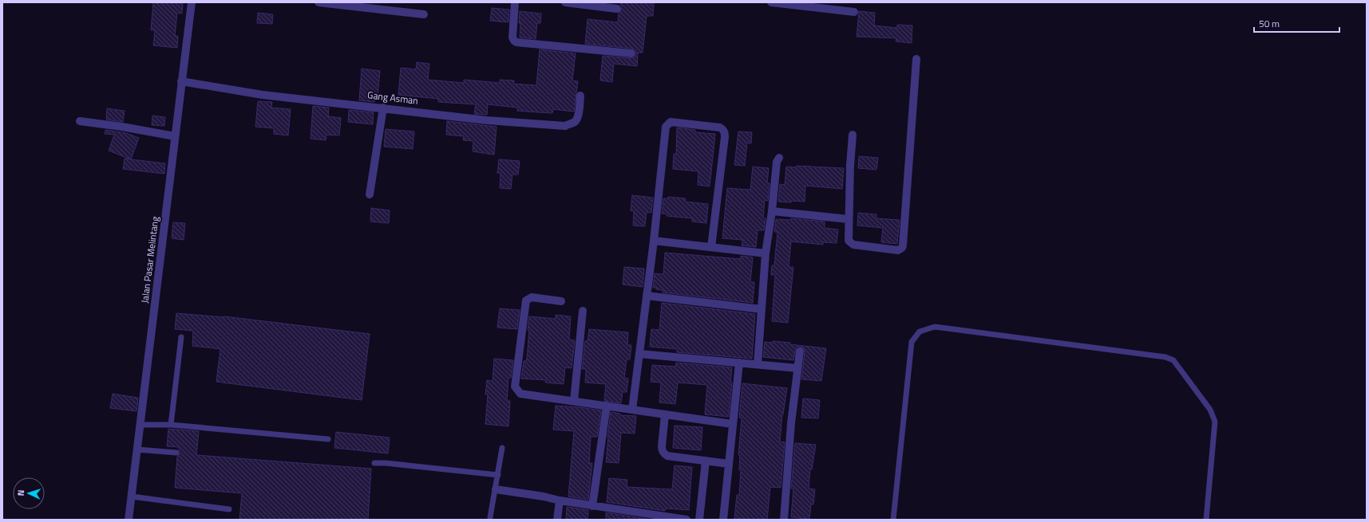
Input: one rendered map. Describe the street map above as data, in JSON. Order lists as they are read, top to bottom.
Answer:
{
  "streets": {
    "street": ["Gang Asman", "Jalan Pasar Melintang"]
  },
  "crossings": [
    ["Gang Asman", "Jalan Pasar Melintang"]
  ],
  "scale_bar": "50 m",
  "north": "left"
}
